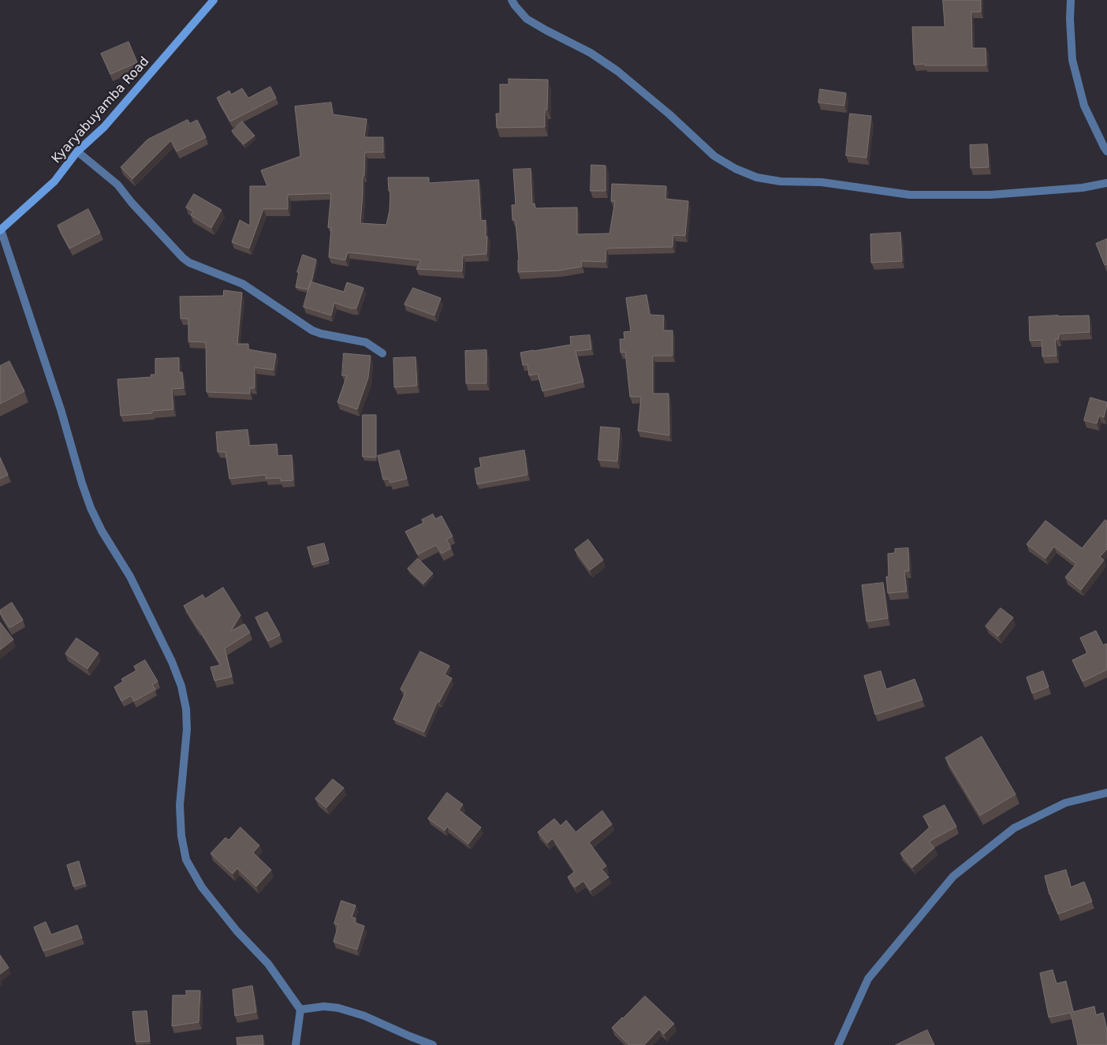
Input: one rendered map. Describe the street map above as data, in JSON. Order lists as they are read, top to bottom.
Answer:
{
  "streets": {
    "street": ["Kyaryabuyamba Road"]
  }
}
